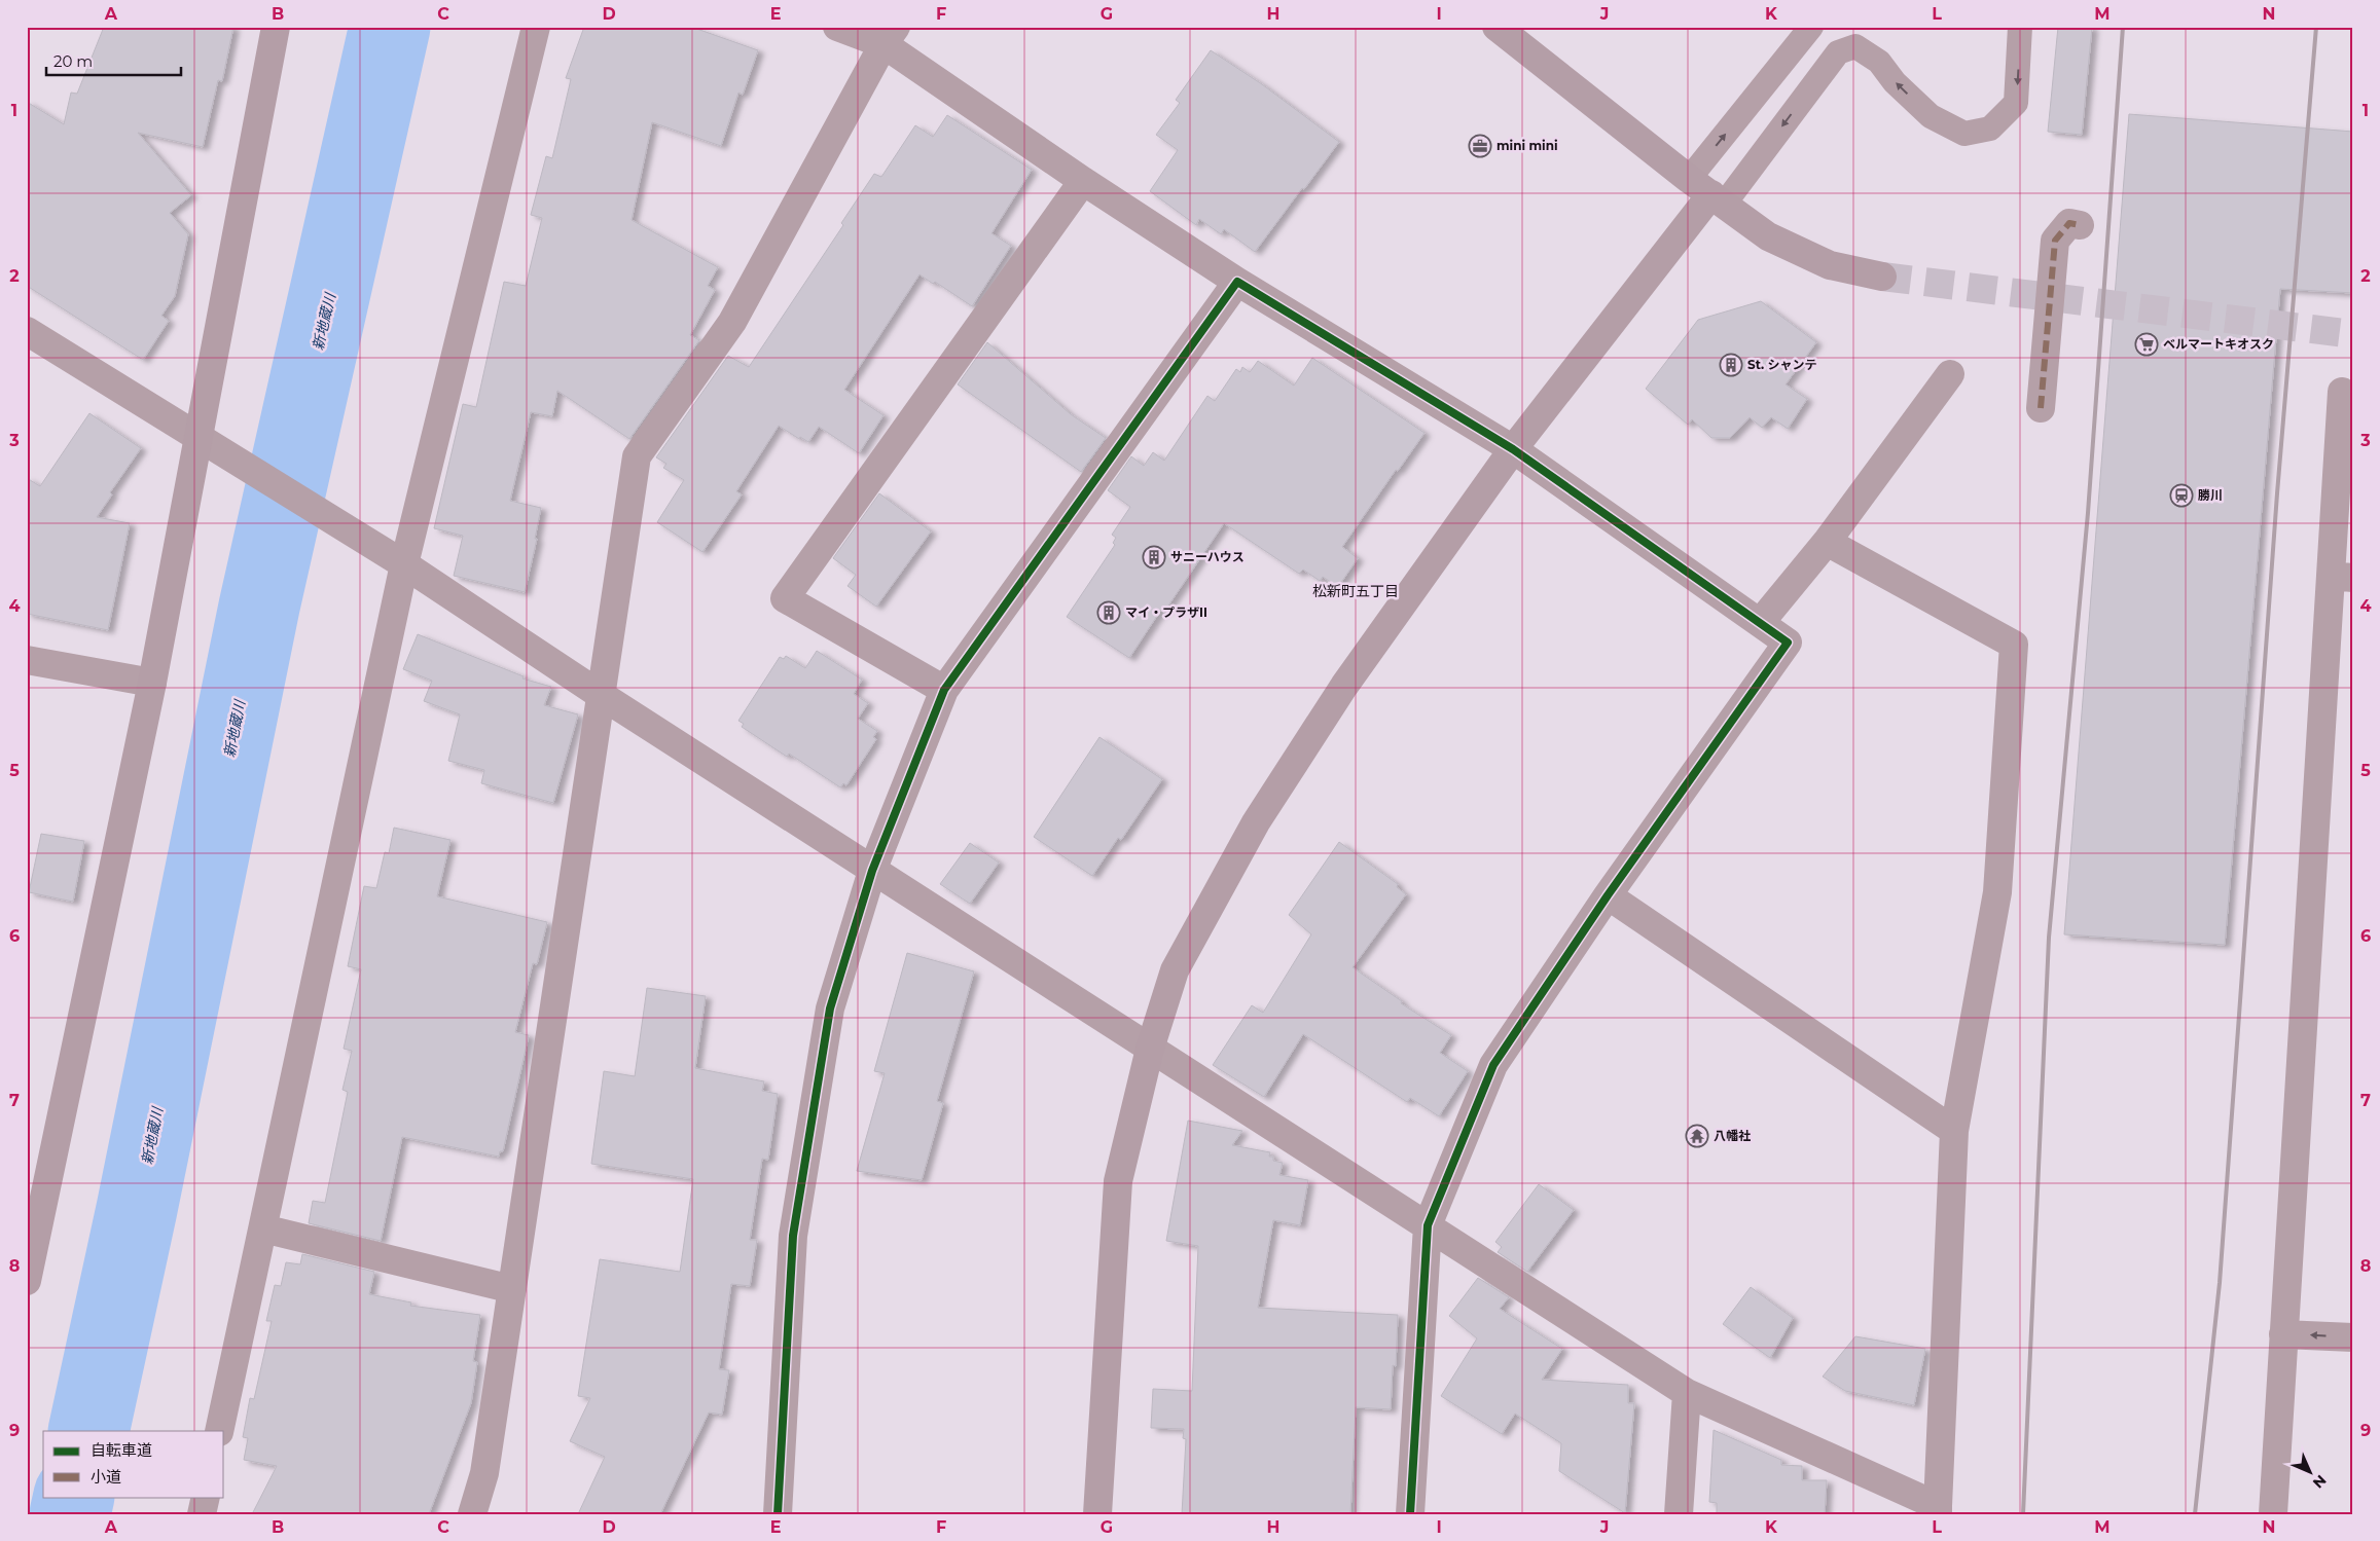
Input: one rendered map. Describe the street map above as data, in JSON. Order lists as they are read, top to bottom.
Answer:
{
  "districts": ["松新町五丁目"],
  "water": ["新地蔵川"],
  "places": {
    "office": ["mini mini"],
    "supermarket": ["ベルマートキオスク"],
    "building": ["St. シャンテ", "サニーハウス", "マイ・プラザII"],
    "station": ["勝川"],
    "temple": ["八幡社"]
  },
  "legend": ["自転車道", "小道"],
  "scale_bar": "20 m",
  "north": "bottom right",
  "grid": {
    "columns": [
      "A",
      "B",
      "C",
      "D",
      "E",
      "F",
      "G",
      "H",
      "I",
      "J",
      "K",
      "L",
      "M",
      "N"
    ],
    "rows": [
      "1",
      "2",
      "3",
      "4",
      "5",
      "6",
      "7",
      "8",
      "9"
    ]
  }
}
